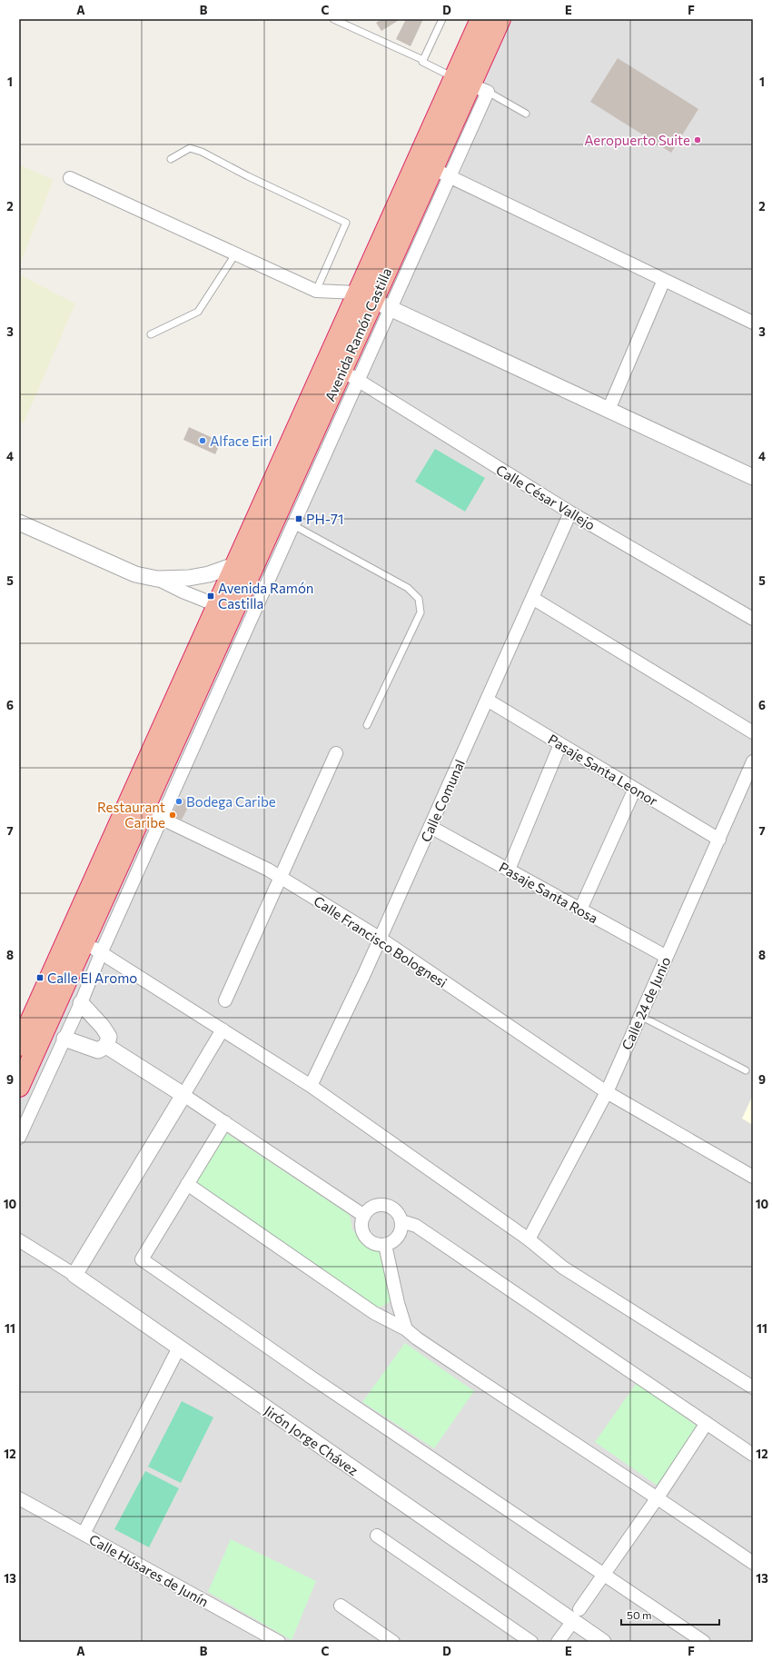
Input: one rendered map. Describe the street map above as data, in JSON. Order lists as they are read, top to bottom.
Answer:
{
  "streets": {
    "highway": ["Avenida Ramón Castilla"],
    "street": [
      "Calle César Vallejo",
      "Pasaje Santa Leonor",
      "Calle Comunal",
      "Pasaje Santa Rosa",
      "Calle Francisco Bolognesi",
      "Calle 24 de Junio",
      "Jirón Jorge Chávez",
      "Calle Húsares de Junín"
    ]
  },
  "crossings": [
    ["Avenida Ramón Castilla", "Calle César Vallejo"],
    ["Avenida Ramón Castilla", "Calle Francisco Bolognesi"],
    ["Calle César Vallejo", "Calle Comunal"],
    ["Pasaje Santa Leonor", "Calle Comunal"],
    ["Pasaje Santa Leonor", "Calle 24 de Junio"],
    ["Calle Comunal", "Pasaje Santa Rosa"],
    ["Calle Comunal", "Calle Francisco Bolognesi"],
    ["Pasaje Santa Rosa", "Calle 24 de Junio"],
    ["Calle Francisco Bolognesi", "Calle 24 de Junio"]
  ],
  "places": {
    "other": [
      "Aeropuerto Suite",
      "Alface Eirl",
      "Bodega Caribe",
      "Restaurant Caribe"
    ],
    "transit": ["PH-71", "Avenida Ramón Castilla", "Calle El Aromo"]
  },
  "scale_bar": "50 m",
  "grid": {
    "columns": [
      "A",
      "B",
      "C",
      "D",
      "E",
      "F"
    ],
    "rows": [
      "1",
      "2",
      "3",
      "4",
      "5",
      "6",
      "7",
      "8",
      "9",
      "10",
      "11",
      "12",
      "13"
    ]
  }
}
